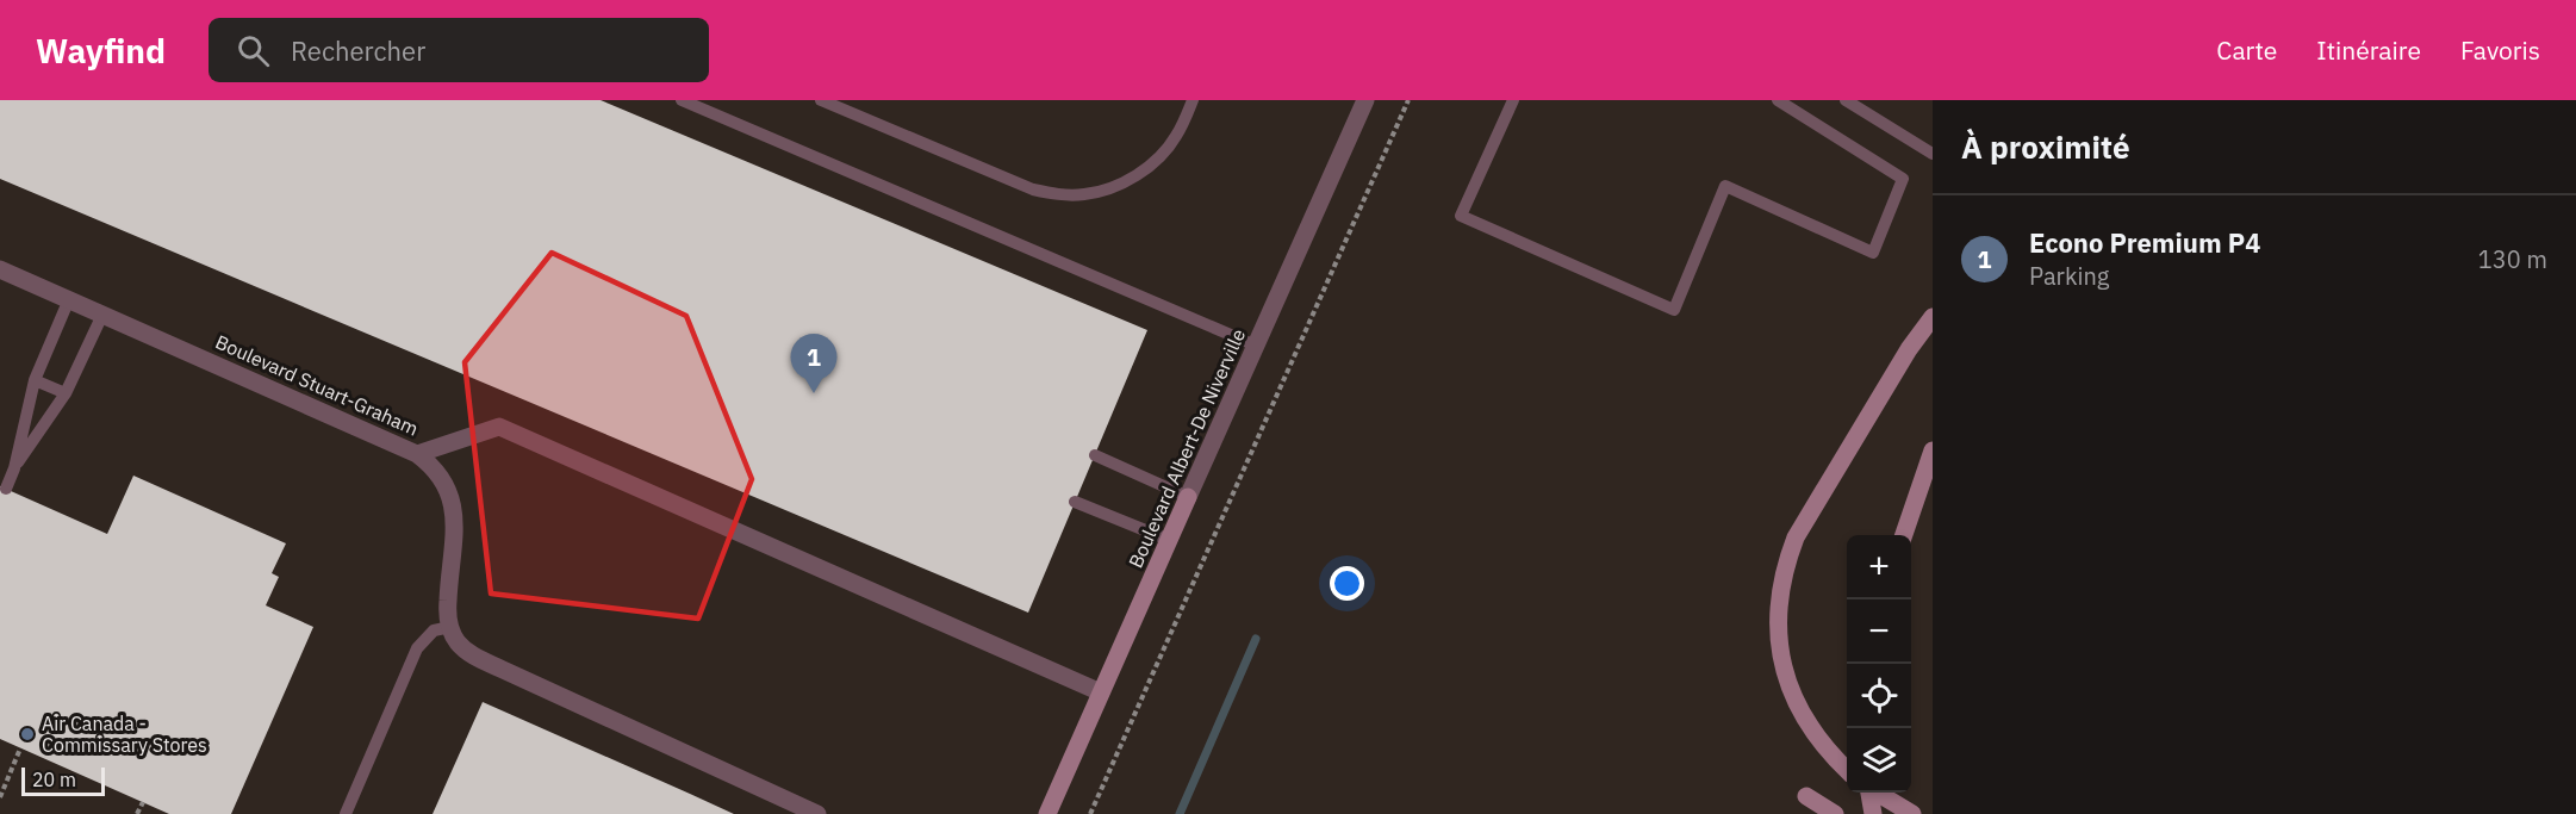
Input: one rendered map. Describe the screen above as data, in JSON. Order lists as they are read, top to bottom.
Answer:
{
  "streets": {
    "street": ["Boulevard Stuart-Graham", "Boulevard Albert-De Niverville"]
  },
  "places": ["Air Canada - Commissary Stores"],
  "scale_bar": "20 m",
  "page": {
    "header": "Wayfind",
    "search": "Rechercher",
    "nav": ["Carte", "Itinéraire", "Favoris"],
    "heading": "À proximité",
    "list": [
      {
        "mark": "1",
        "name": "Econo Premium P4",
        "note": "Parking",
        "value": "130 m"
      }
    ],
    "pins": "1",
    "map_buttons": ["+", "−"],
    "scale": "20 m"
  }
}
